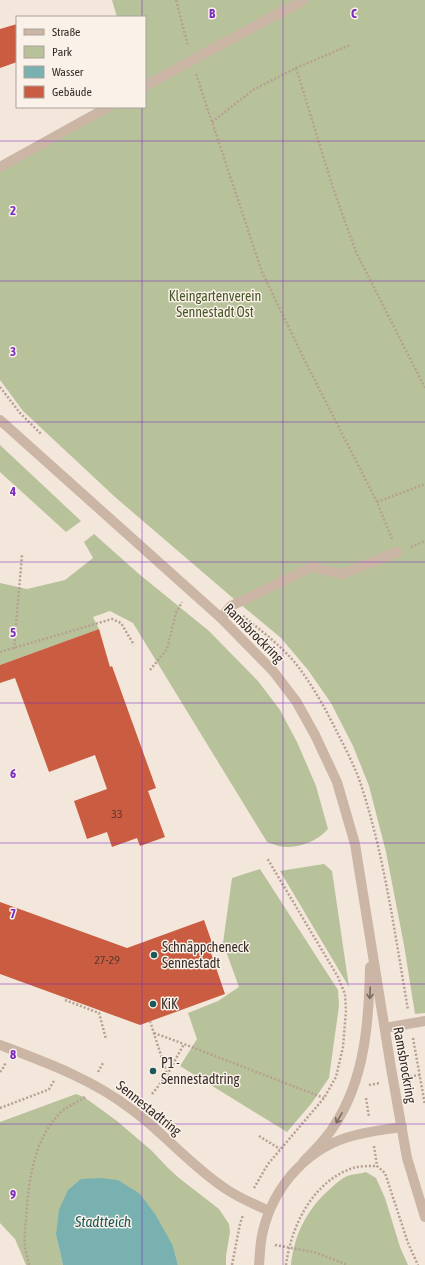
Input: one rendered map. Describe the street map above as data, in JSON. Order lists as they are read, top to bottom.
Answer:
{
  "streets": {
    "street": ["Ramsbrockring", "Sennestadtring"]
  },
  "water": ["Stadtteich"],
  "parks": ["Kleingartenverein Sennestadt Ost"],
  "places": ["Schnäppcheneck Sennestadt", "KiK", "P1 - Sennestadtring"],
  "house_numbers": ["33", "27-29"],
  "legend": [
    "Straße",
    "Park",
    "Wasser",
    "Gebäude"
  ],
  "grid": {
    "columns": ["B", "C"],
    "rows": [
      "2",
      "3",
      "4",
      "5",
      "6",
      "7",
      "8",
      "9"
    ]
  }
}
